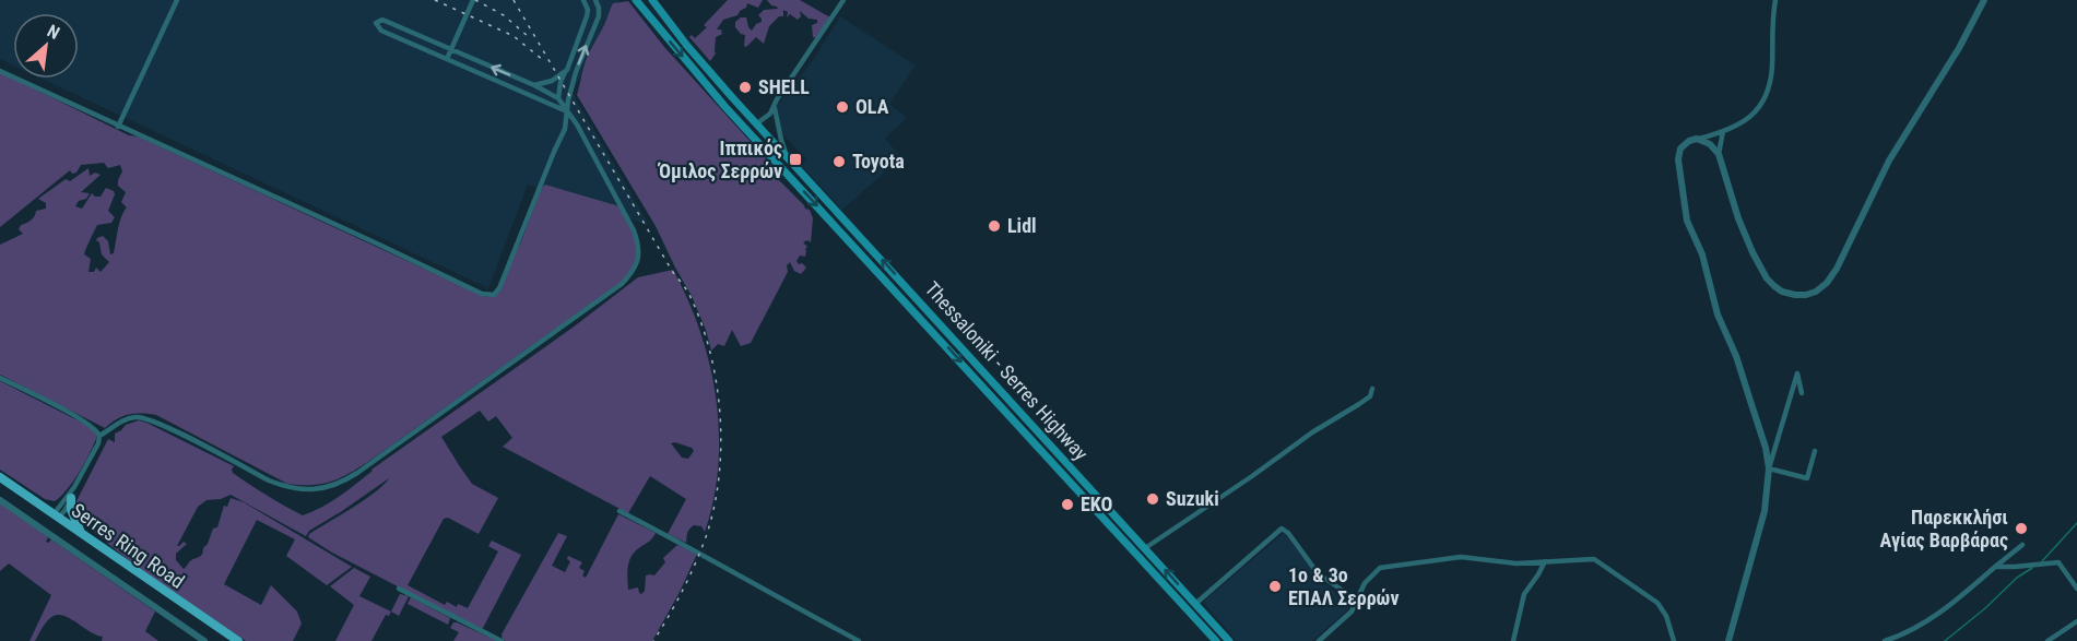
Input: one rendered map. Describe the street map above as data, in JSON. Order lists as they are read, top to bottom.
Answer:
{
  "streets": {
    "main road": ["Thessaloniki - Serres Highway", "Serres Ring Road"]
  },
  "places": {
    "other": [
      "SHELL",
      "OLA",
      "Toyota",
      "Lidl",
      "Suzuki",
      "EKO",
      "Παρεκκλήσι Αγίας Βαρβάρας",
      "1ο & 3ο ΕΠΑΛ Σερρών"
    ],
    "transit": ["Ιππικός Όμιλος Σερρών"]
  },
  "north": "top right"
}
